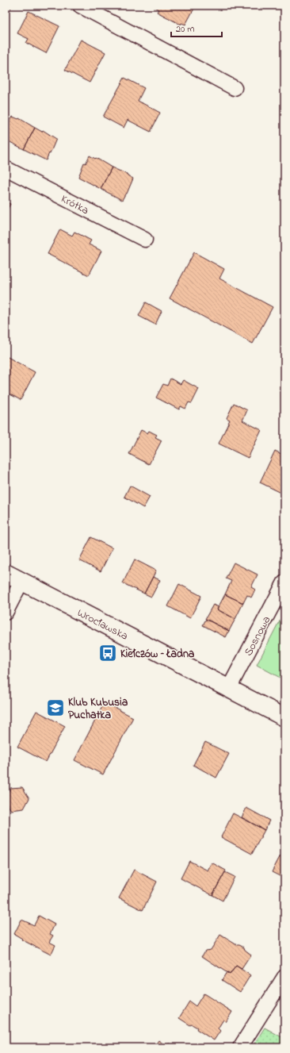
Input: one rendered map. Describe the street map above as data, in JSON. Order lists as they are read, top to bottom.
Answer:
{
  "streets": {
    "street": ["Krótka", "Wrocławska", "Sosnowa"]
  },
  "crossings": [
    ["Wrocławska", "Sosnowa"]
  ],
  "places": {
    "bus stop": ["Kiełczów – Ładna"],
    "school or university": ["Klub Kubusia Puchatka"]
  },
  "scale_bar": "20 m"
}
